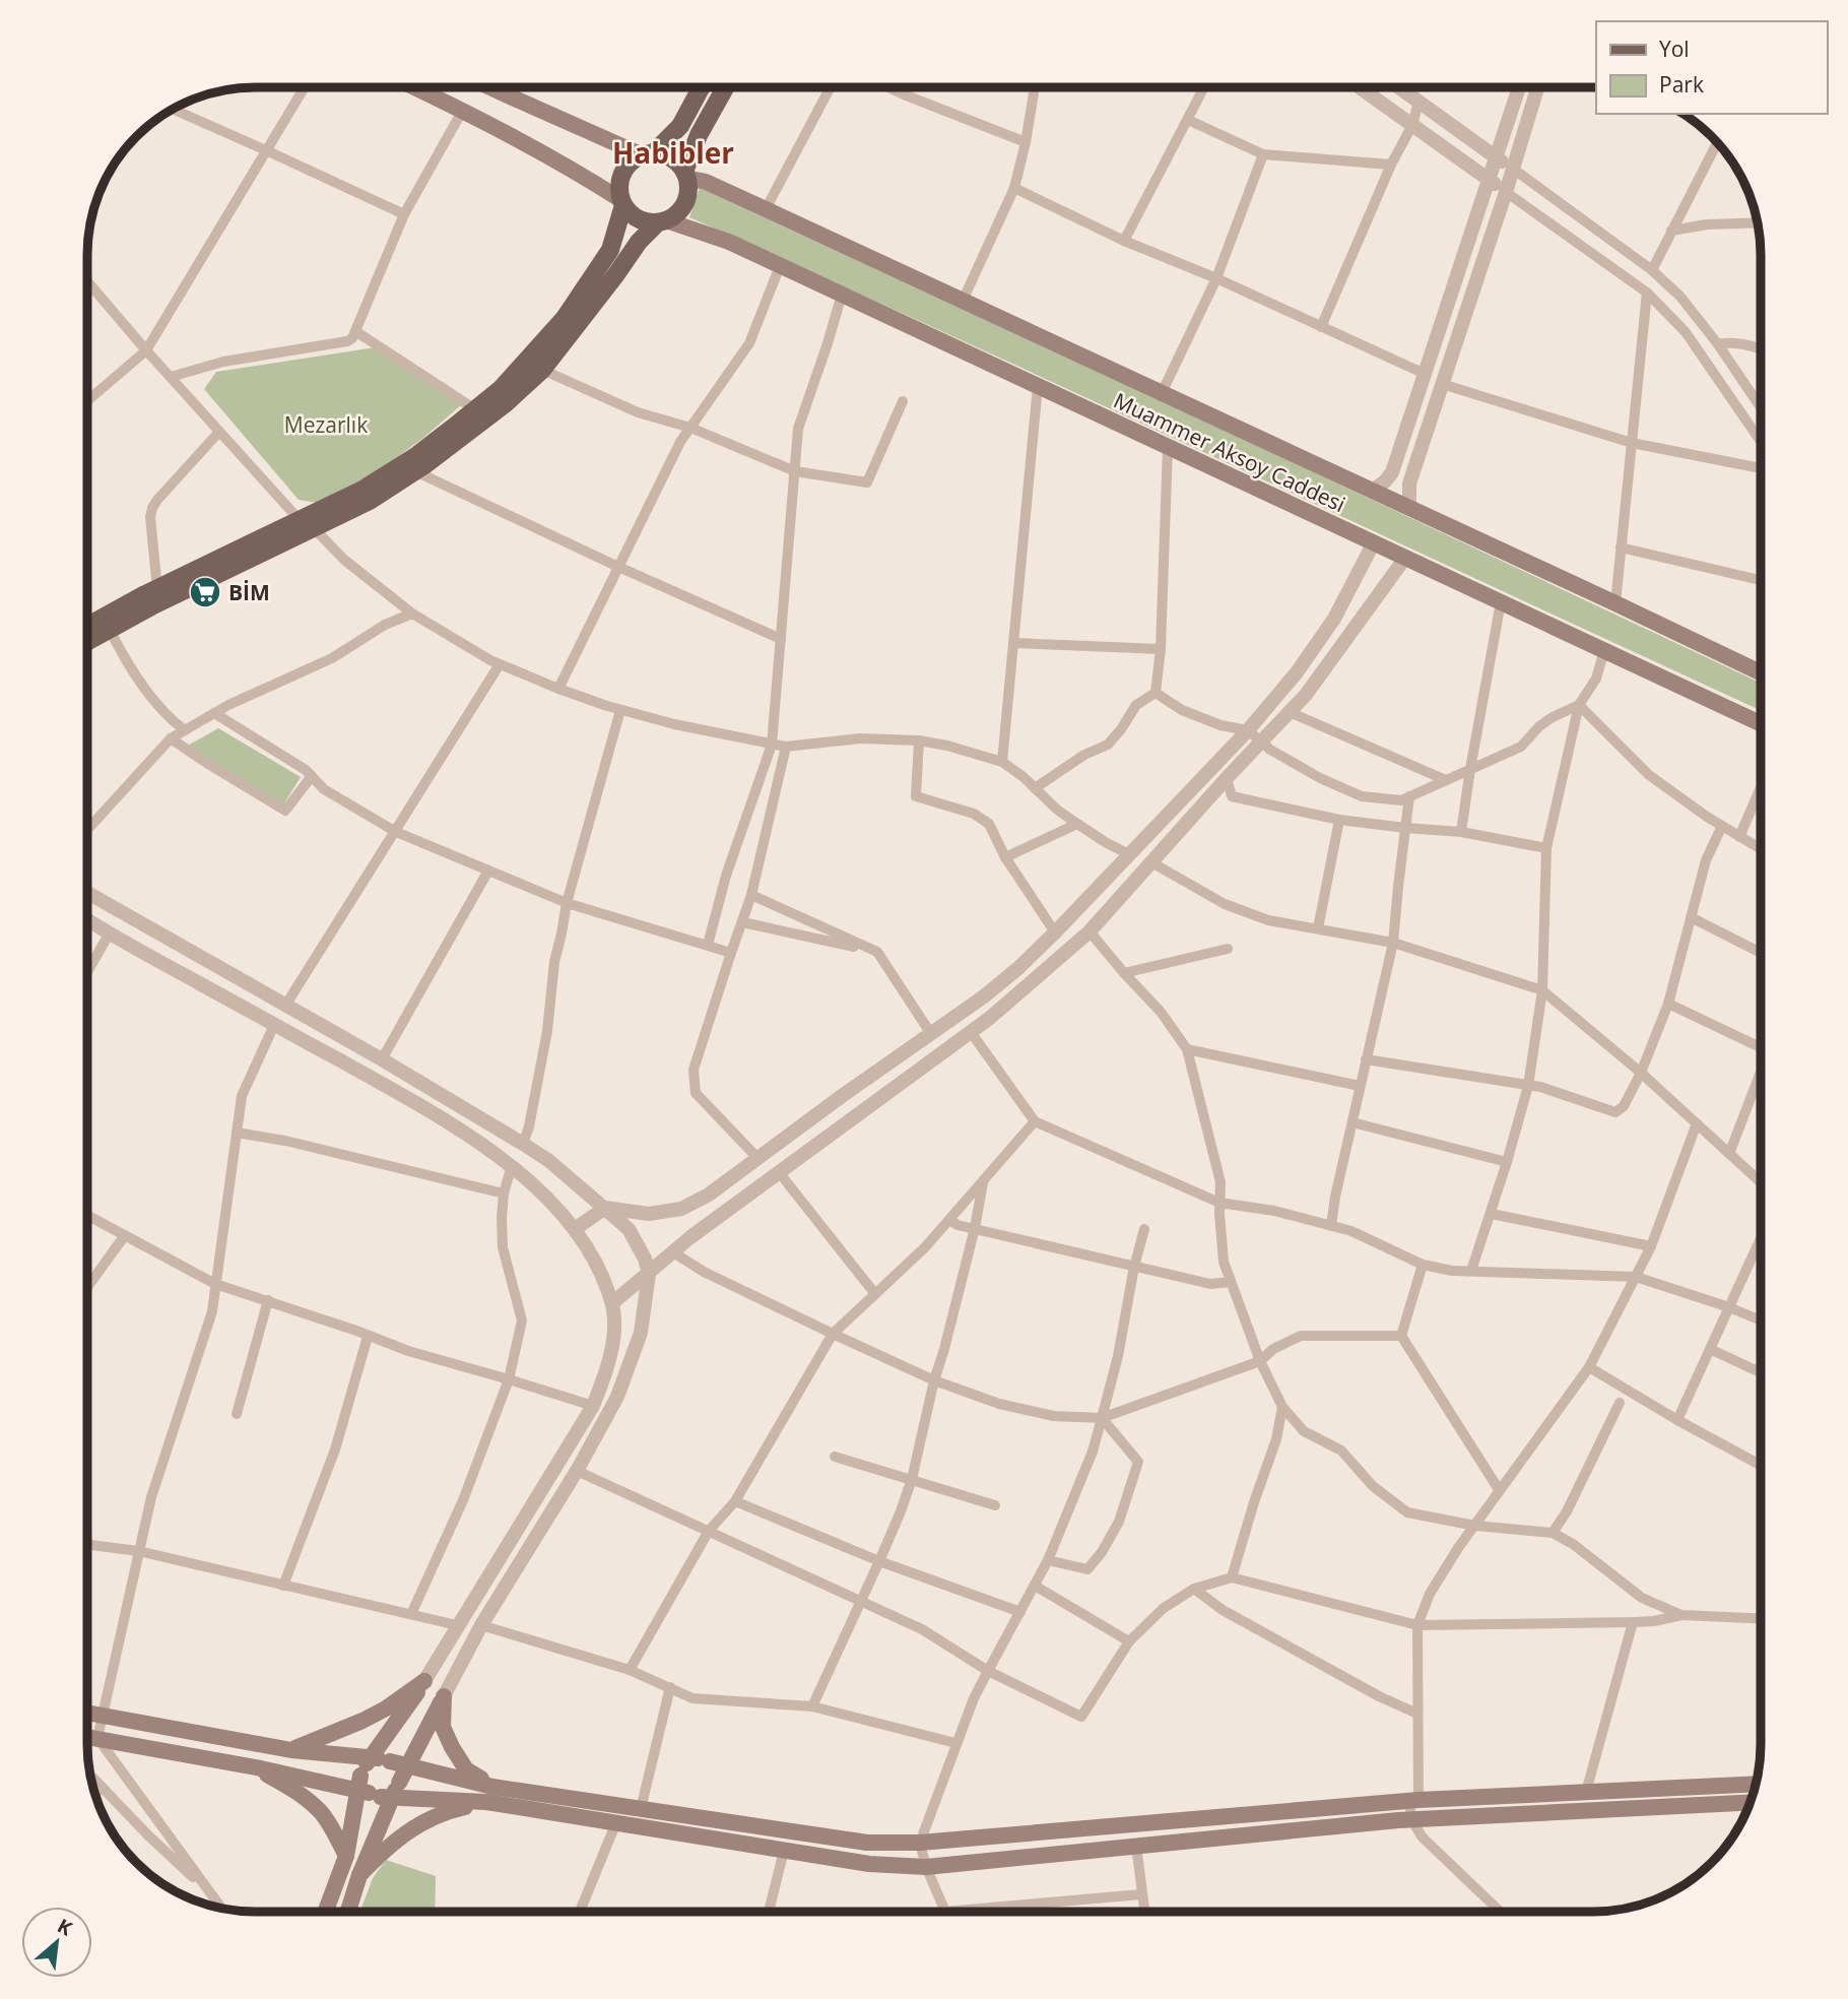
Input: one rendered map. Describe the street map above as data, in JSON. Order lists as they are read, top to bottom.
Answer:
{
  "streets": {
    "main road": ["Muammer Aksoy Caddesi"]
  },
  "districts": ["Habibler"],
  "parks": ["Mezarlık"],
  "places": {
    "supermarket": ["BİM"]
  },
  "legend": ["Yol", "Park"],
  "north": "top right"
}
